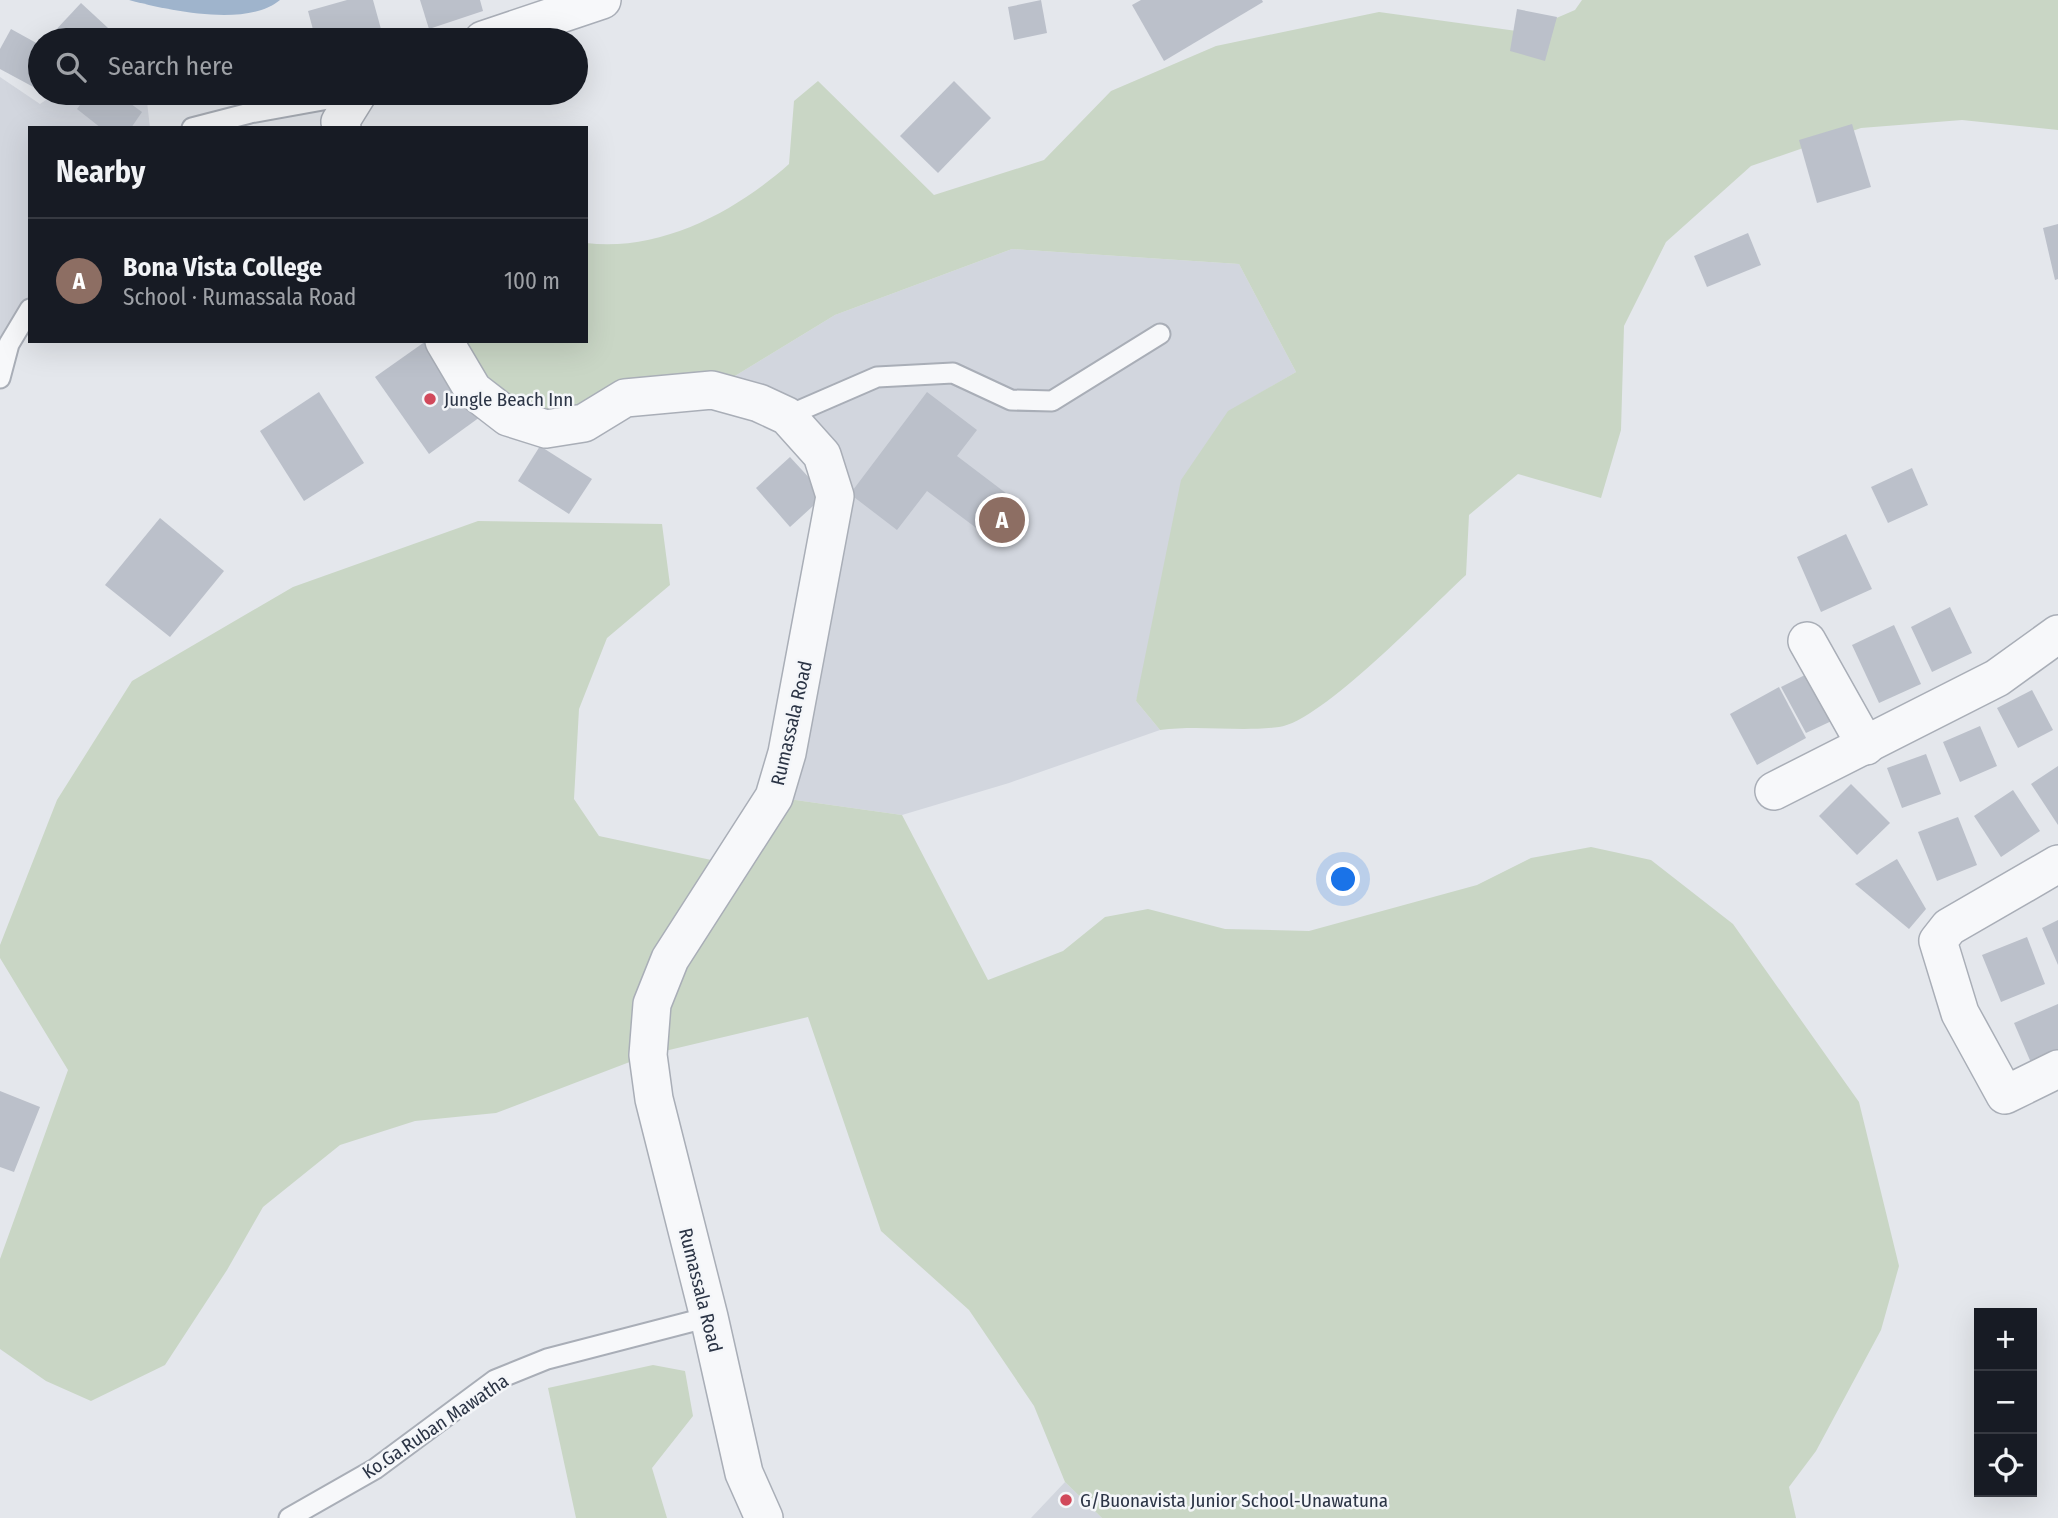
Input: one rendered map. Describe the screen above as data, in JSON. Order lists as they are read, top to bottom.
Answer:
{
  "streets": {
    "street": ["Rumassala Road"],
    "lane": ["Ko.Ga.Ruban Mawatha"]
  },
  "crossings": [
    ["Rumassala Road", "Ko.Ga.Ruban Mawatha"]
  ],
  "places": ["Jungle Beach Inn", "G/Buonavista Junior School-Unawatuna"],
  "page": {
    "search": "Search here",
    "heading": "Nearby",
    "list": [
      {
        "mark": "A",
        "name": "Bona Vista College",
        "note": "School · Rumassala Road",
        "value": "100 m"
      }
    ],
    "pins": "A",
    "map_buttons": ["+", "−"]
  }
}
